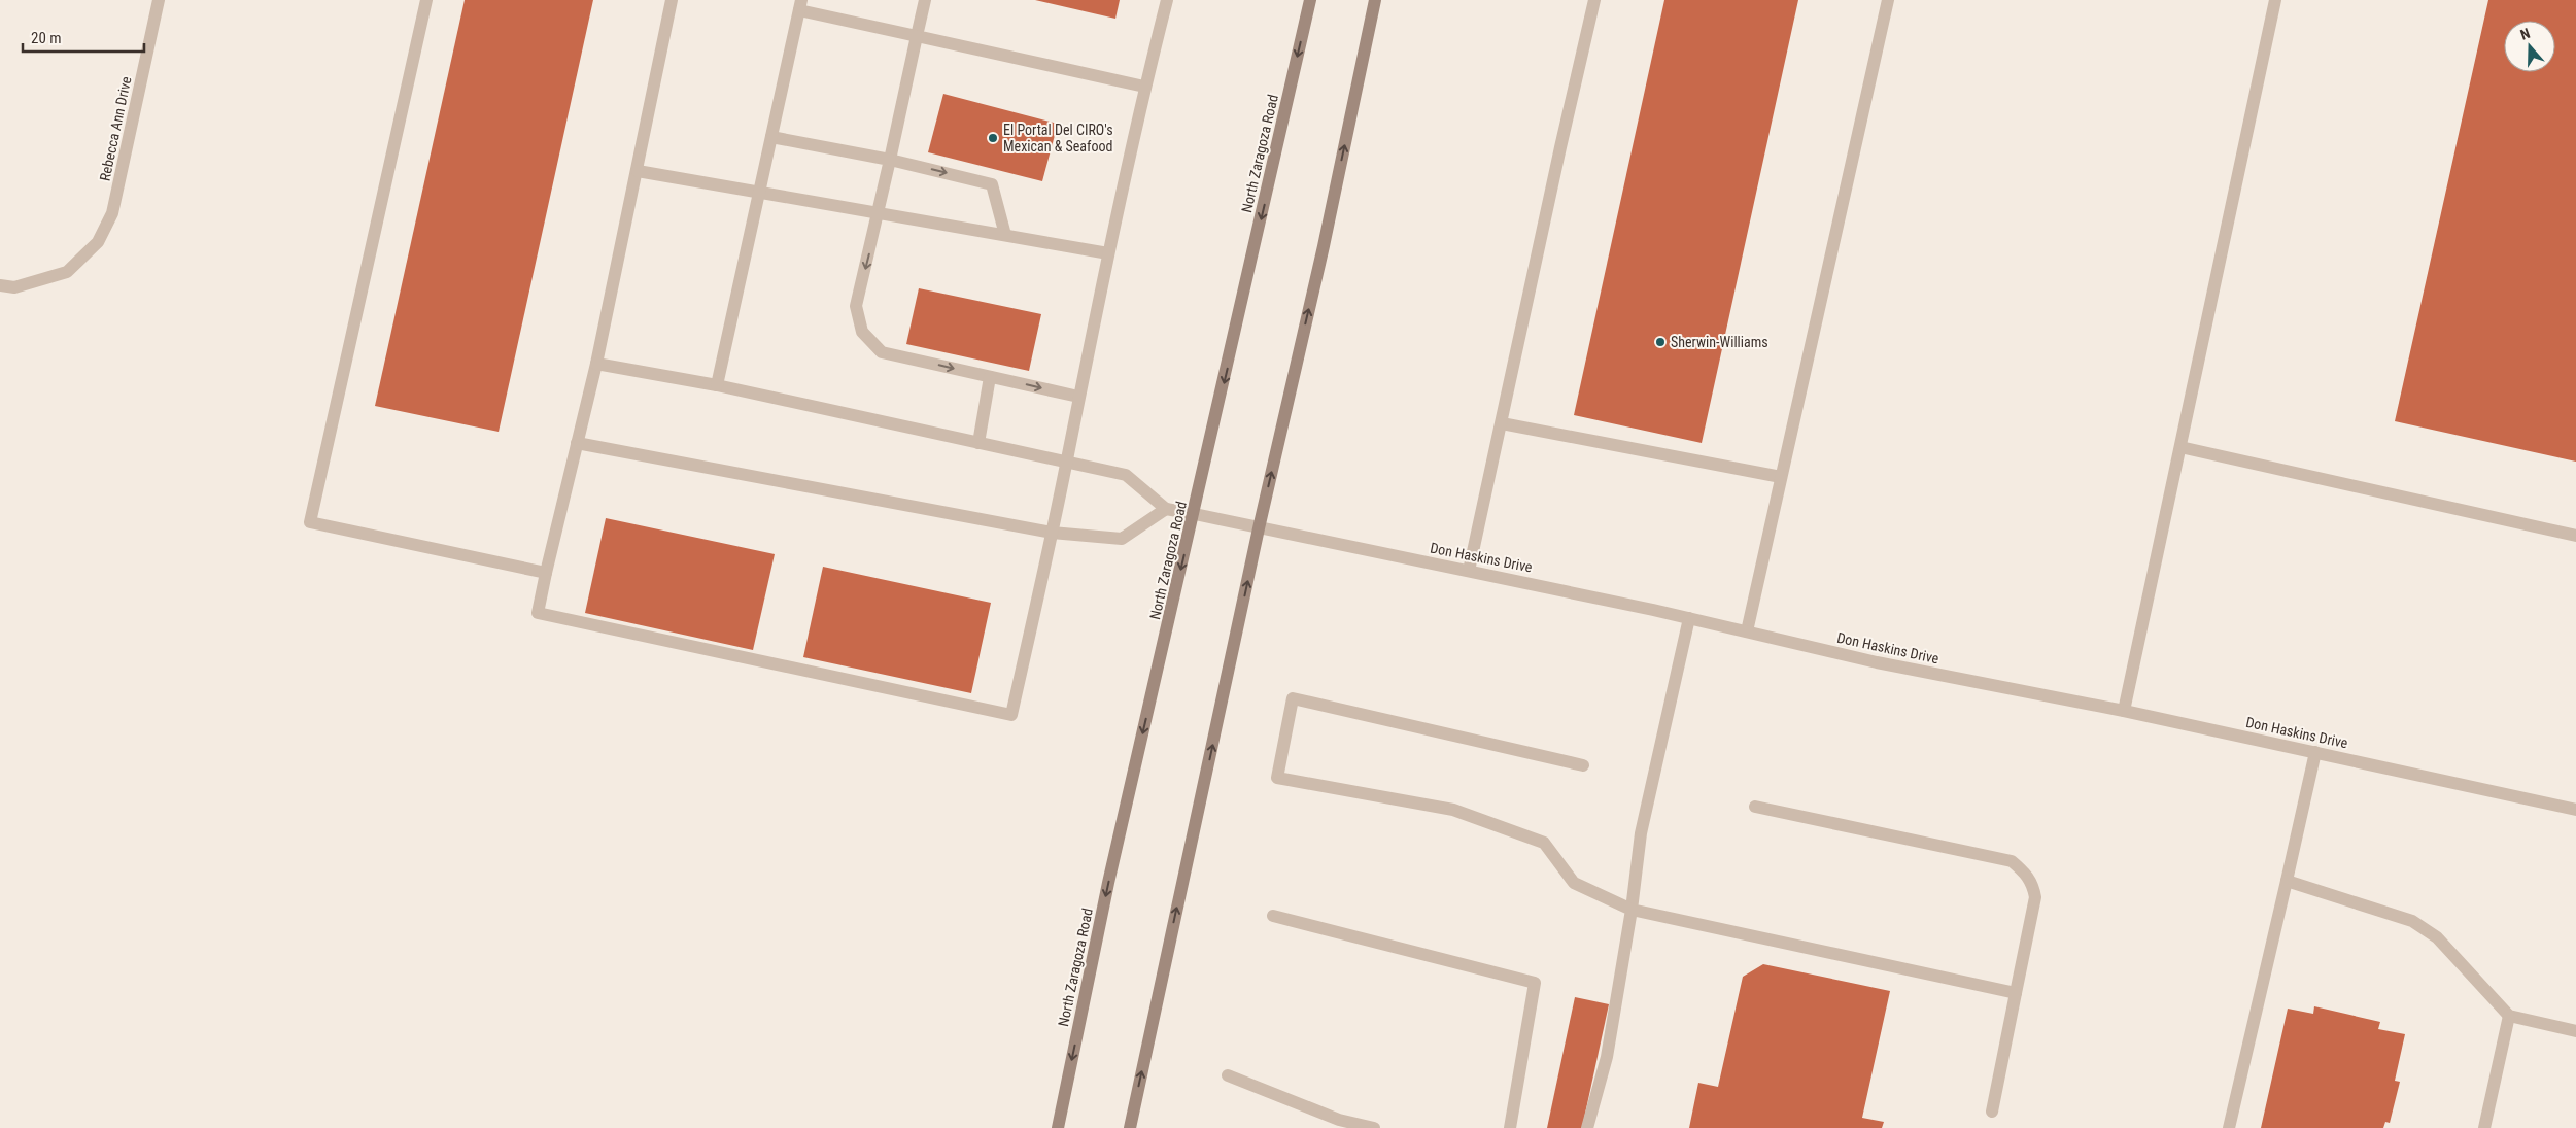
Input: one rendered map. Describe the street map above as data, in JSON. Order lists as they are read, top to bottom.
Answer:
{
  "streets": {
    "main road": ["North Zaragoza Road"],
    "street": ["Rebecca Ann Drive", "Don Haskins Drive"]
  },
  "crossings": [
    ["North Zaragoza Road", "Don Haskins Drive"]
  ],
  "places": ["El Portal Del CIRO's Mexican & Seafood", "Sherwin-Williams"],
  "scale_bar": "20 m",
  "north": "top"
}
